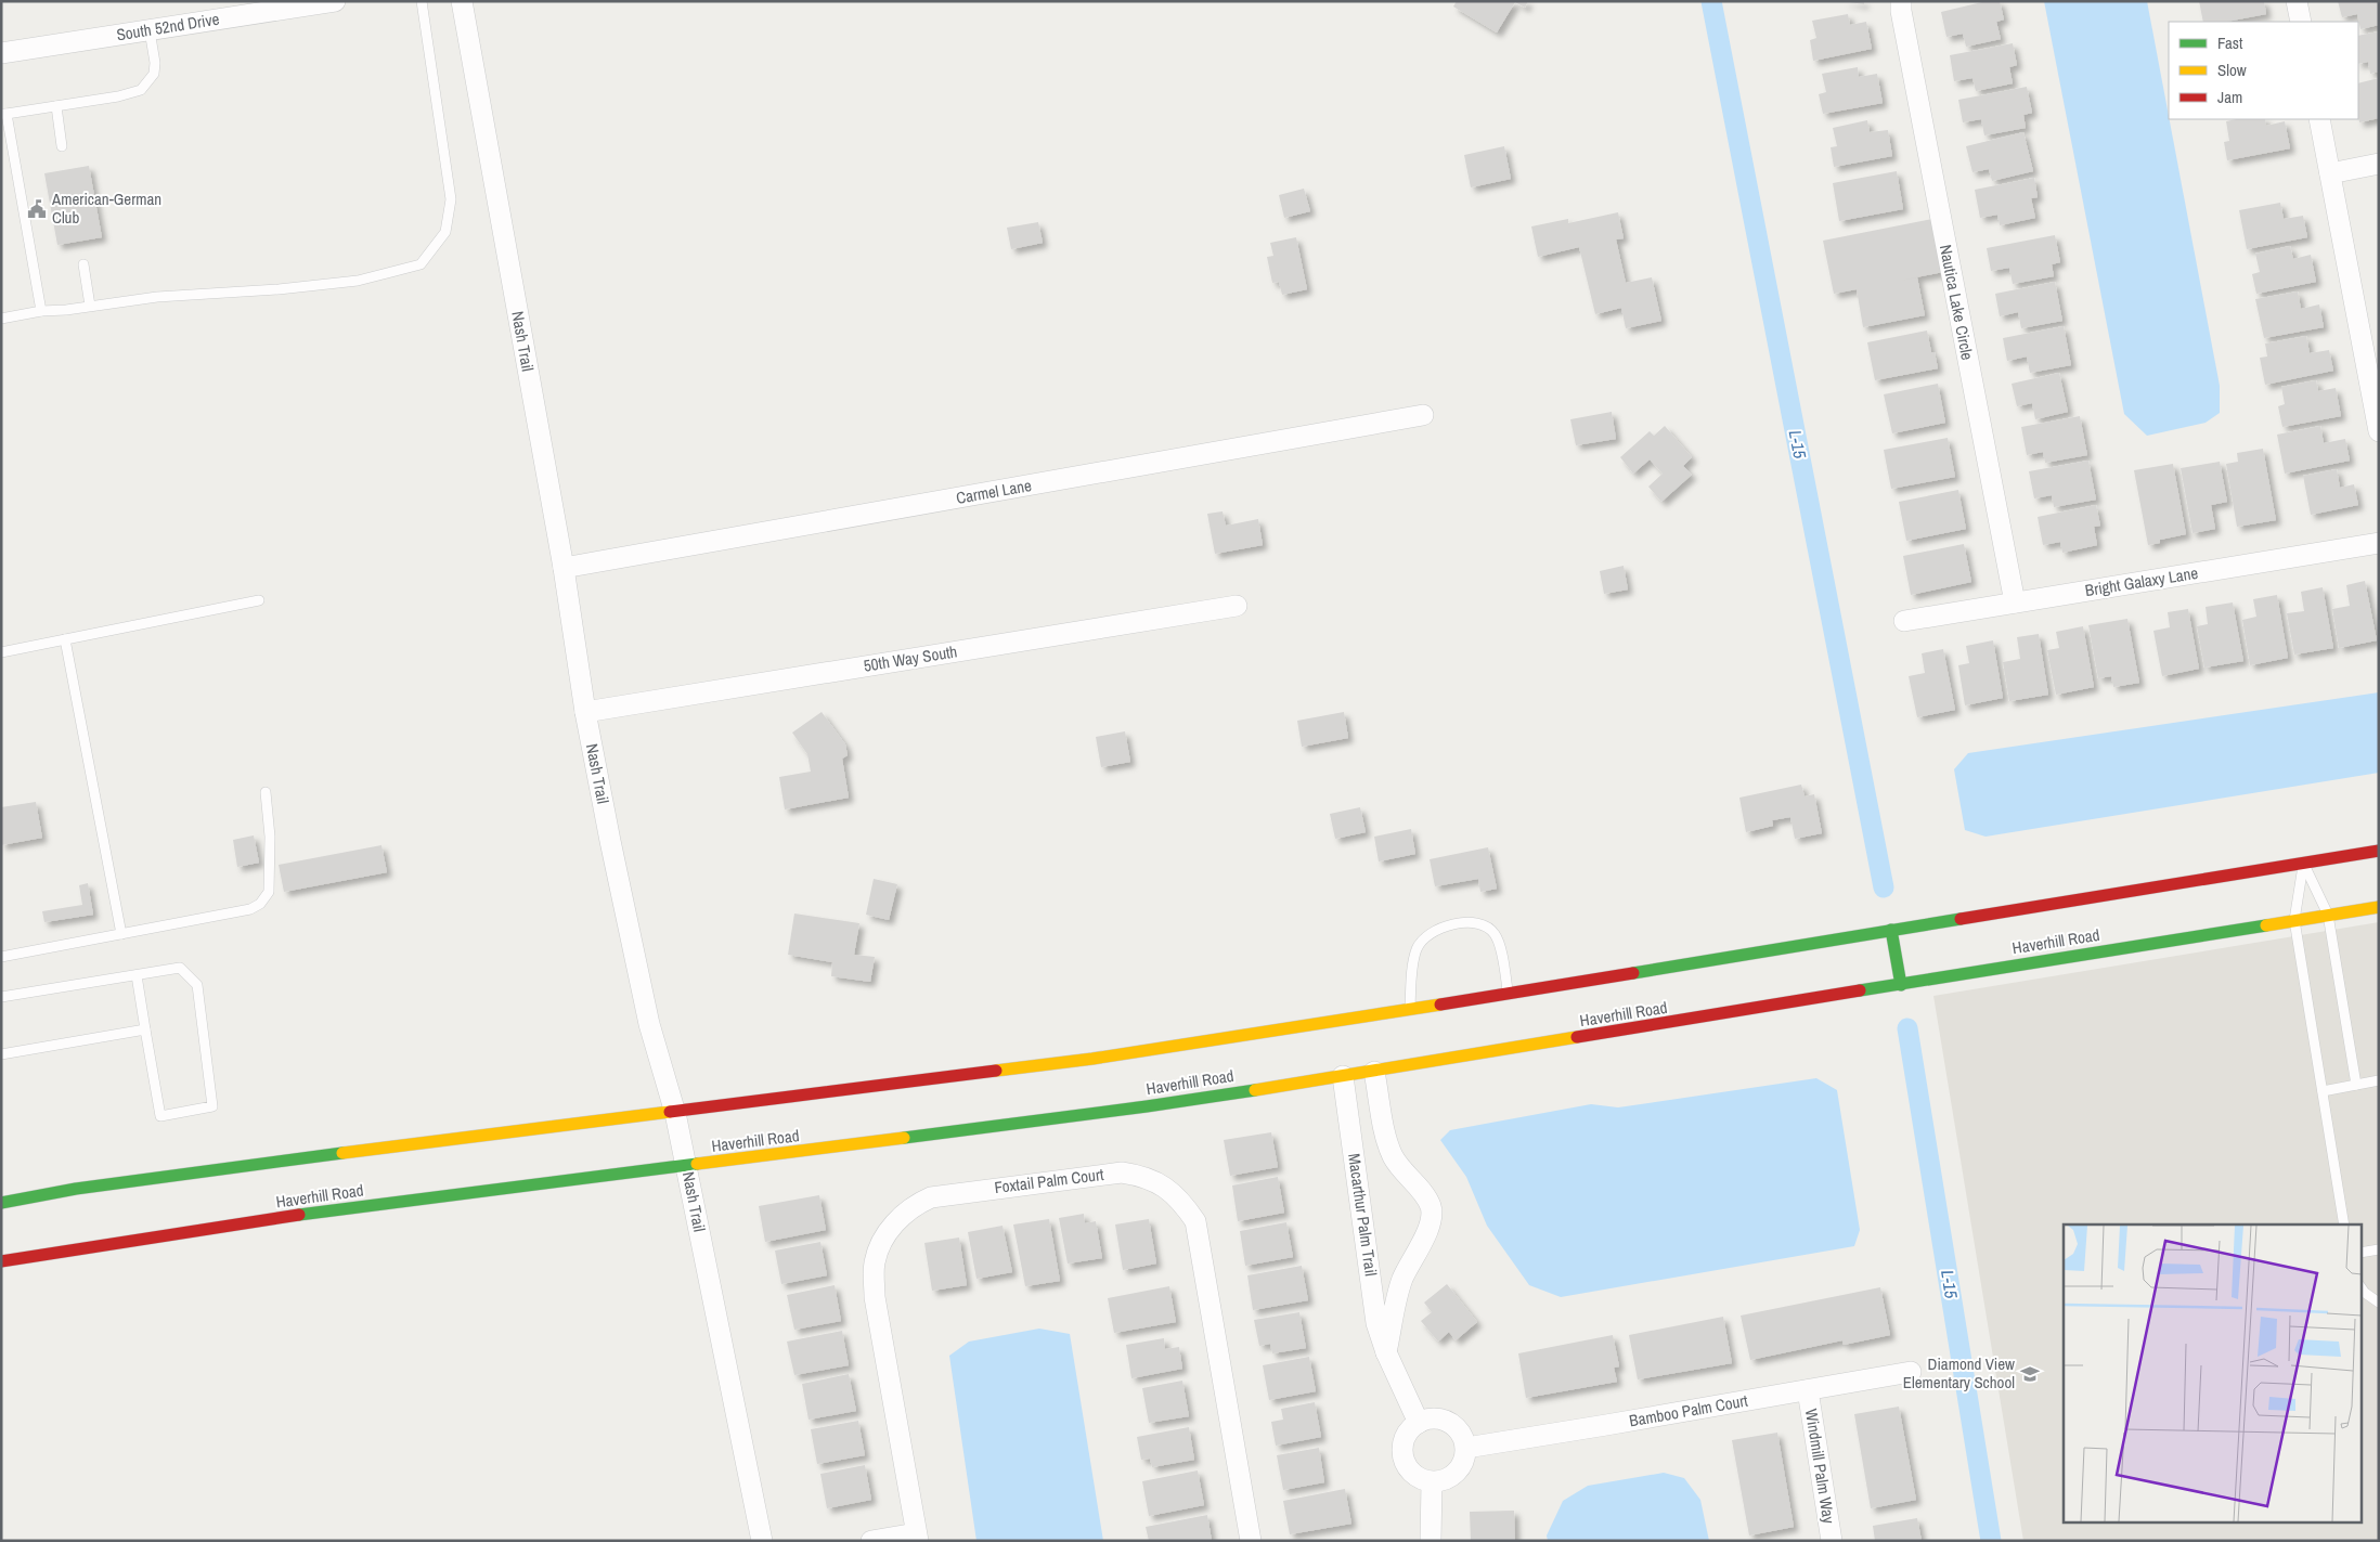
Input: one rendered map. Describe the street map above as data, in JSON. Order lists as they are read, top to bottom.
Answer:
{
  "streets": {
    "street": [
      "South 52nd Drive",
      "Nautica Lake Circle",
      "Nash Trail",
      "Carmel Lane",
      "Bright Galaxy Lane",
      "50th Way South",
      "Haverhill Road",
      "Foxtail Palm Court",
      "Macarthur Palm Trail",
      "Bamboo Palm Court",
      "Windmill Palm Way"
    ]
  },
  "crossings": [
    ["Nautica Lake Circle", "Bright Galaxy Lane"],
    ["Nash Trail", "Carmel Lane"],
    ["Nash Trail", "50th Way South"],
    ["Nash Trail", "Haverhill Road"],
    ["Haverhill Road", "Macarthur Palm Trail"],
    ["Macarthur Palm Trail", "Bamboo Palm Court"],
    ["Bamboo Palm Court", "Windmill Palm Way"]
  ],
  "water": ["L-15"],
  "places": {
    "public building": ["American-German Club"],
    "school or university": ["Diamond View Elementary School"]
  },
  "legend": ["Fast", "Slow", "Jam"]
}
